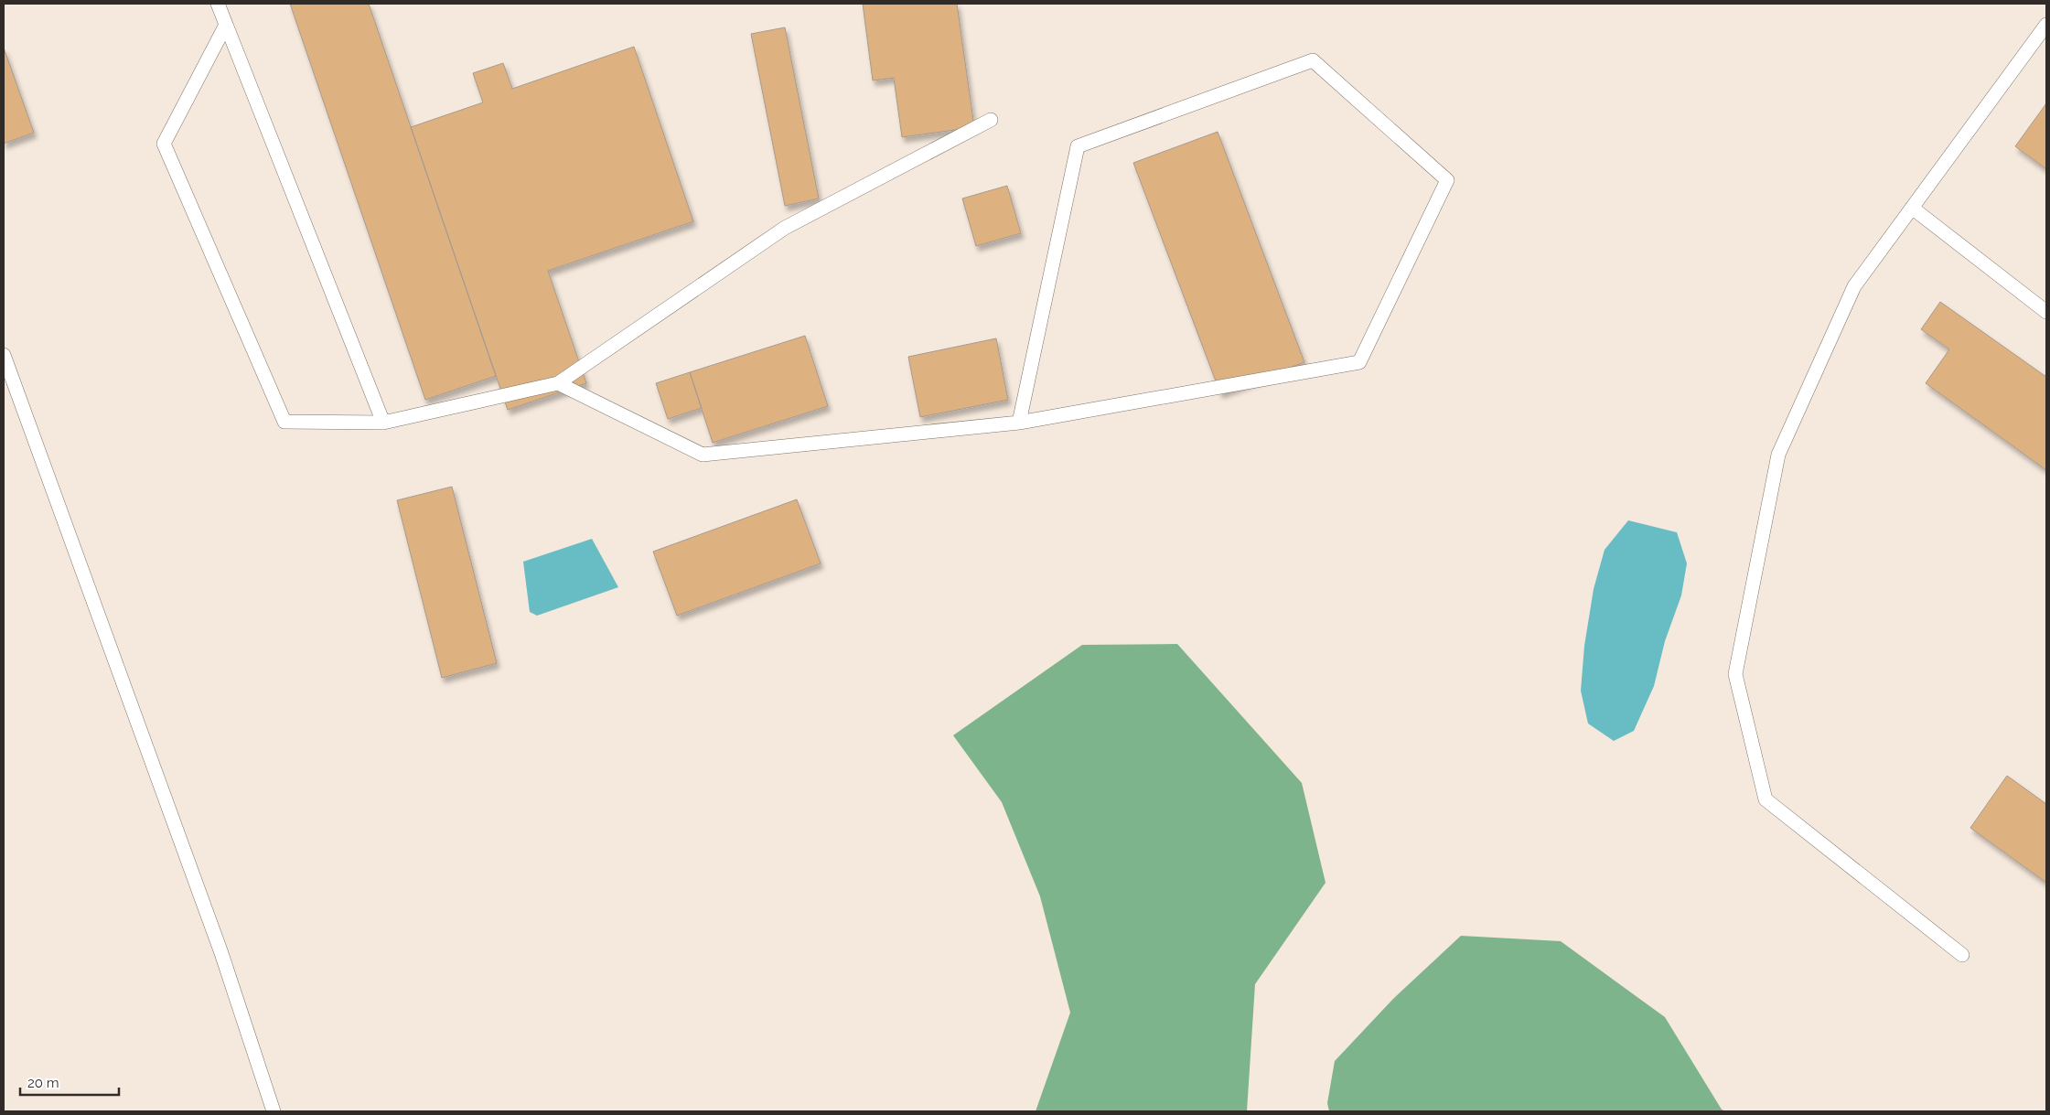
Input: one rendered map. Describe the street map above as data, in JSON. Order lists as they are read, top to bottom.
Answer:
{
  "scale_bar": "20 m"
}
